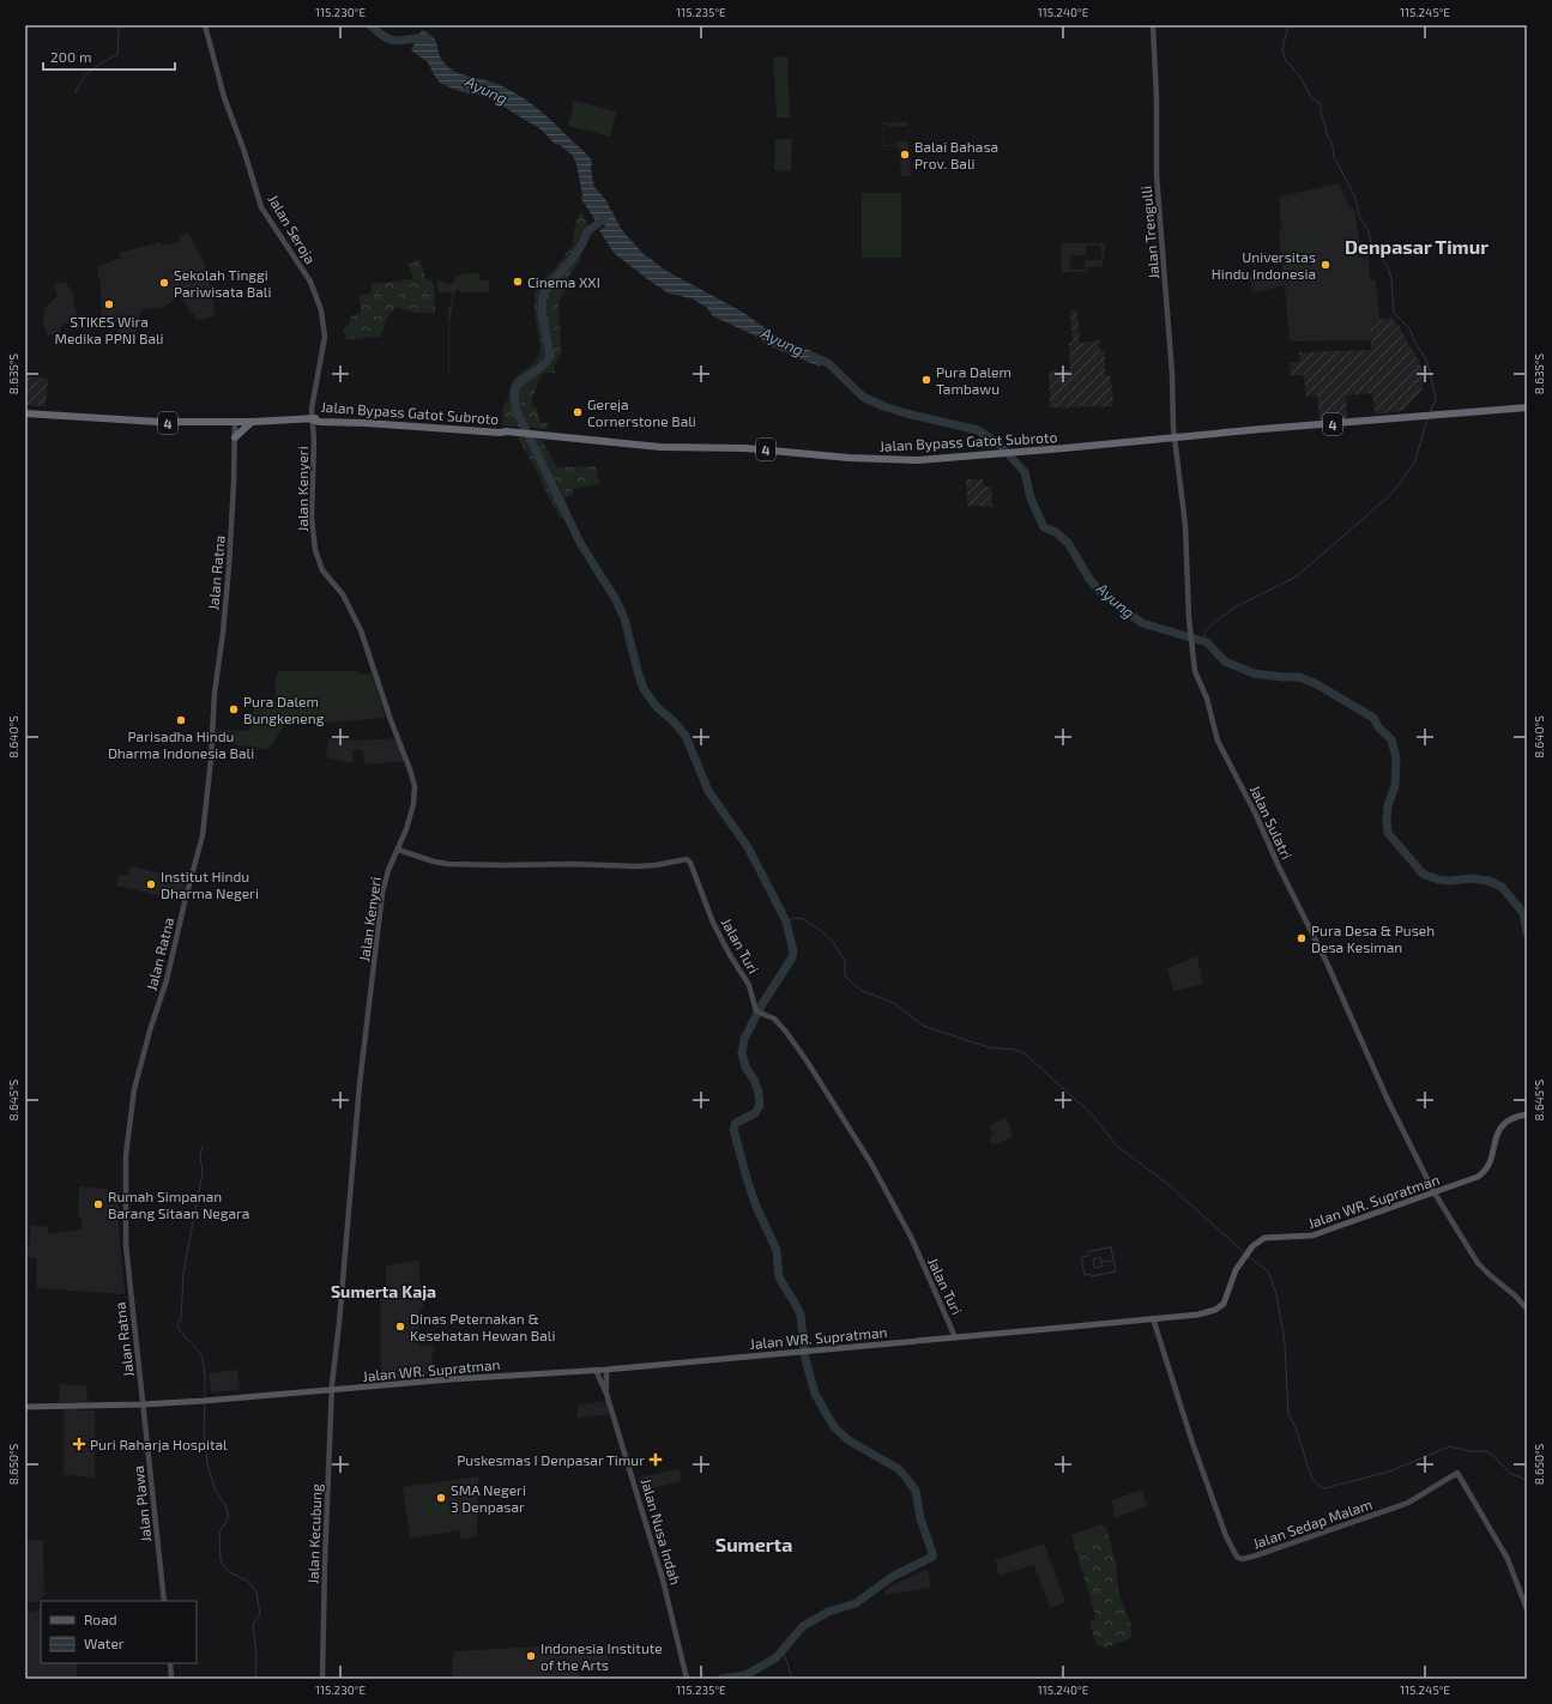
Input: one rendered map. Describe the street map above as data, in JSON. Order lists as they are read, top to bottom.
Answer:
{
  "streets": {
    "highway": ["Jalan Bypass Gatot Subroto", "4"],
    "main road": ["Jalan WR. Supratman"],
    "street": [
      "Jalan Seroja",
      "Jalan Trengulli",
      "Jalan Kenyeri",
      "Jalan Ratna",
      "Jalan Sulatri",
      "Jalan Turi",
      "Jalan Plawa",
      "Jalan Sedap Malam",
      "Jalan Nusa Indah",
      "Jalan Kecubung"
    ]
  },
  "crossings": [
    ["Jalan Seroja", "Jalan Bypass Gatot Subroto"],
    ["Jalan Seroja", "Jalan Kenyeri"],
    ["Jalan Trengulli", "Jalan Bypass Gatot Subroto"],
    ["Jalan Trengulli", "4"],
    ["Jalan Trengulli", "Jalan Sulatri"],
    ["Jalan Bypass Gatot Subroto", "4"],
    ["Jalan Bypass Gatot Subroto", "Jalan Kenyeri"],
    ["Jalan Bypass Gatot Subroto", "Jalan Ratna"],
    ["Jalan Bypass Gatot Subroto", "Jalan Sulatri"],
    ["4", "Jalan Sulatri"],
    ["Jalan Kenyeri", "Jalan Turi"],
    ["Jalan Kenyeri", "Jalan WR. Supratman"],
    ["Jalan Kenyeri", "Jalan Kecubung"],
    ["Jalan Ratna", "Jalan WR. Supratman"],
    ["Jalan Ratna", "Jalan Plawa"],
    ["Jalan Sulatri", "Jalan WR. Supratman"],
    ["Jalan Turi", "Jalan WR. Supratman"],
    ["Jalan WR. Supratman", "Jalan Plawa"],
    ["Jalan WR. Supratman", "Jalan Sedap Malam"],
    ["Jalan WR. Supratman", "Jalan Nusa Indah"],
    ["Jalan WR. Supratman", "Jalan Kecubung"]
  ],
  "districts": ["Denpasar Timur", "Sumerta Kaja", "Sumerta"],
  "water": ["Ayung"],
  "places": {
    "other": [
      "Balai Bahasa Prov. Bali",
      "Universitas Hindu Indonesia",
      "Cinema XXI",
      "Sekolah Tinggi Pariwisata Bali",
      "STIKES Wira Medika PPNI Bali",
      "Pura Dalem Tambawu",
      "Gereja Cornerstone Bali",
      "Pura Dalem Bungkeneng",
      "Parisadha Hindu Dharma Indonesia Bali",
      "Institut Hindu Dharma Negeri",
      "Pura Desa & Puseh Desa Kesiman",
      "Rumah Simpanan Barang Sitaan Negara",
      "Dinas Peternakan & Kesehatan Hewan Bali",
      "SMA Negeri 3 Denpasar",
      "Indonesia Institute of the Arts"
    ],
    "health": ["Puri Raharja Hospital", "Puskesmas I Denpasar Timur"]
  },
  "legend": ["Road", "Water"],
  "scale_bar": "200 m",
  "coordinates": [
    "115.230°E",
    "115.235°E",
    "115.240°E",
    "115.245°E",
    "8.635°S",
    "8.640°S",
    "8.645°S",
    "8.650°S"
  ]
}
